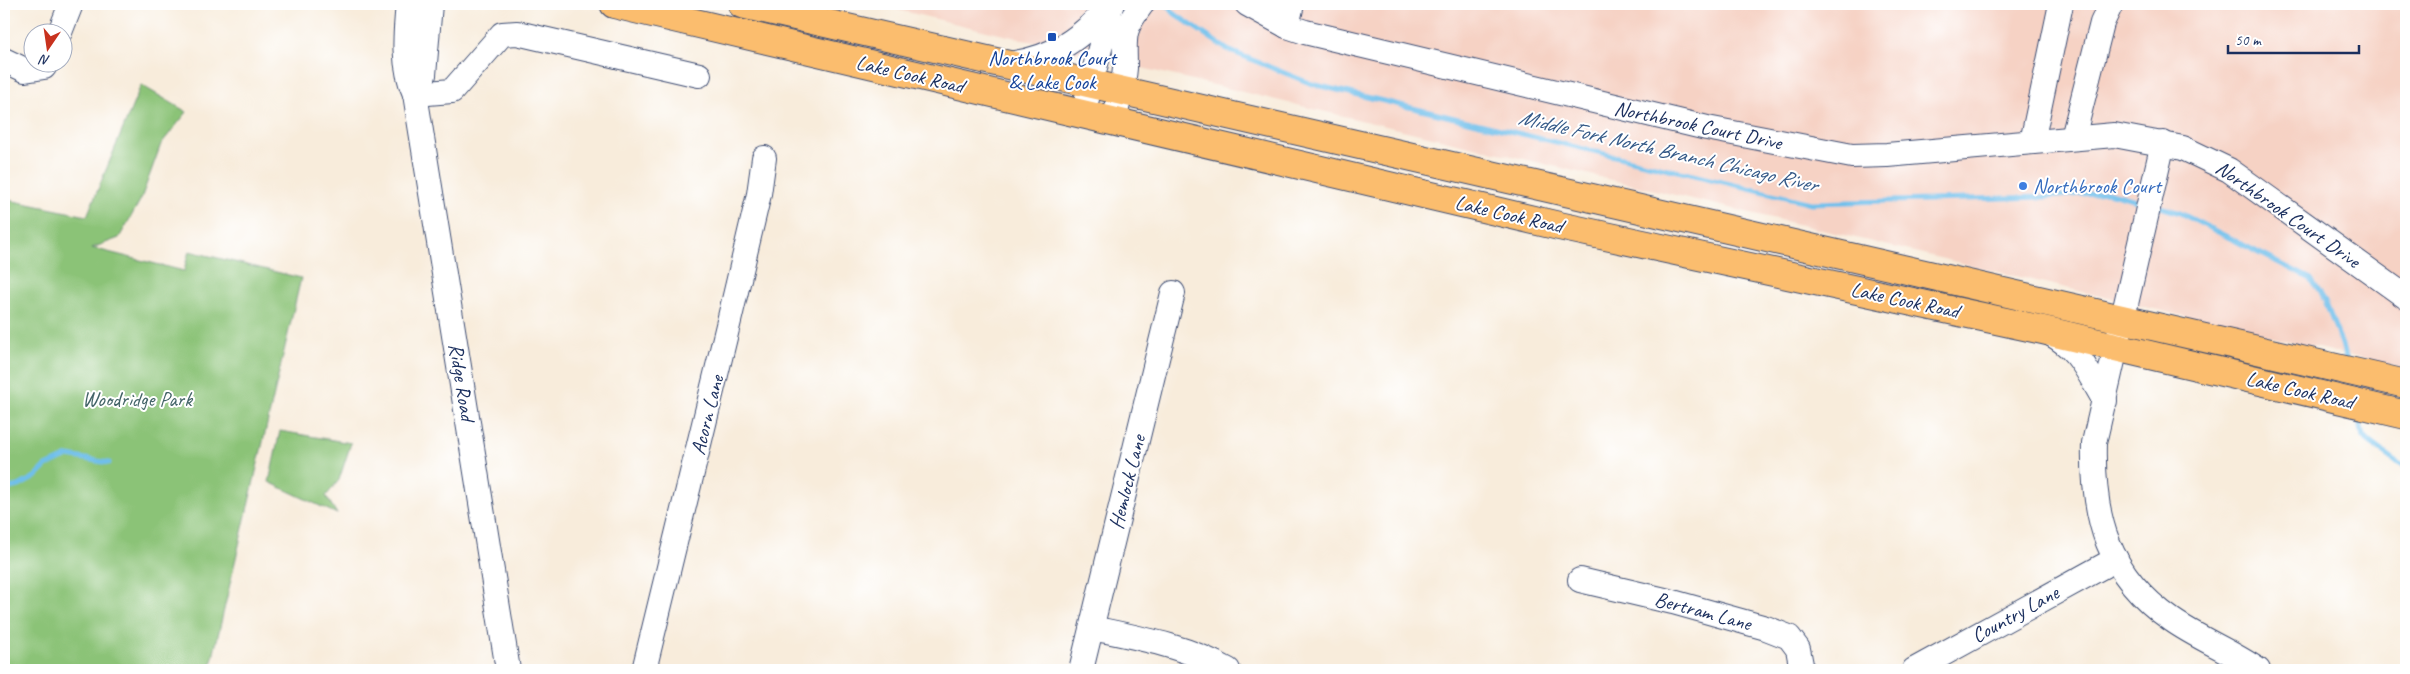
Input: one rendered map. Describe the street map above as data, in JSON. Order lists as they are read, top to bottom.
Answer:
{
  "streets": {
    "main road": ["Lake Cook Road"],
    "street": [
      "Northbrook Court Drive",
      "Ridge Road",
      "Acorn Lane",
      "Hemlock Lane",
      "Bertram Lane",
      "Country Lane"
    ]
  },
  "water": ["Middle Fork North Branch Chicago River"],
  "parks": ["Woodridge Park"],
  "places": {
    "transit": ["Northbrook Court & Lake Cook"],
    "other": ["Northbrook Court"]
  },
  "scale_bar": "50 m",
  "north": "bottom"
}
